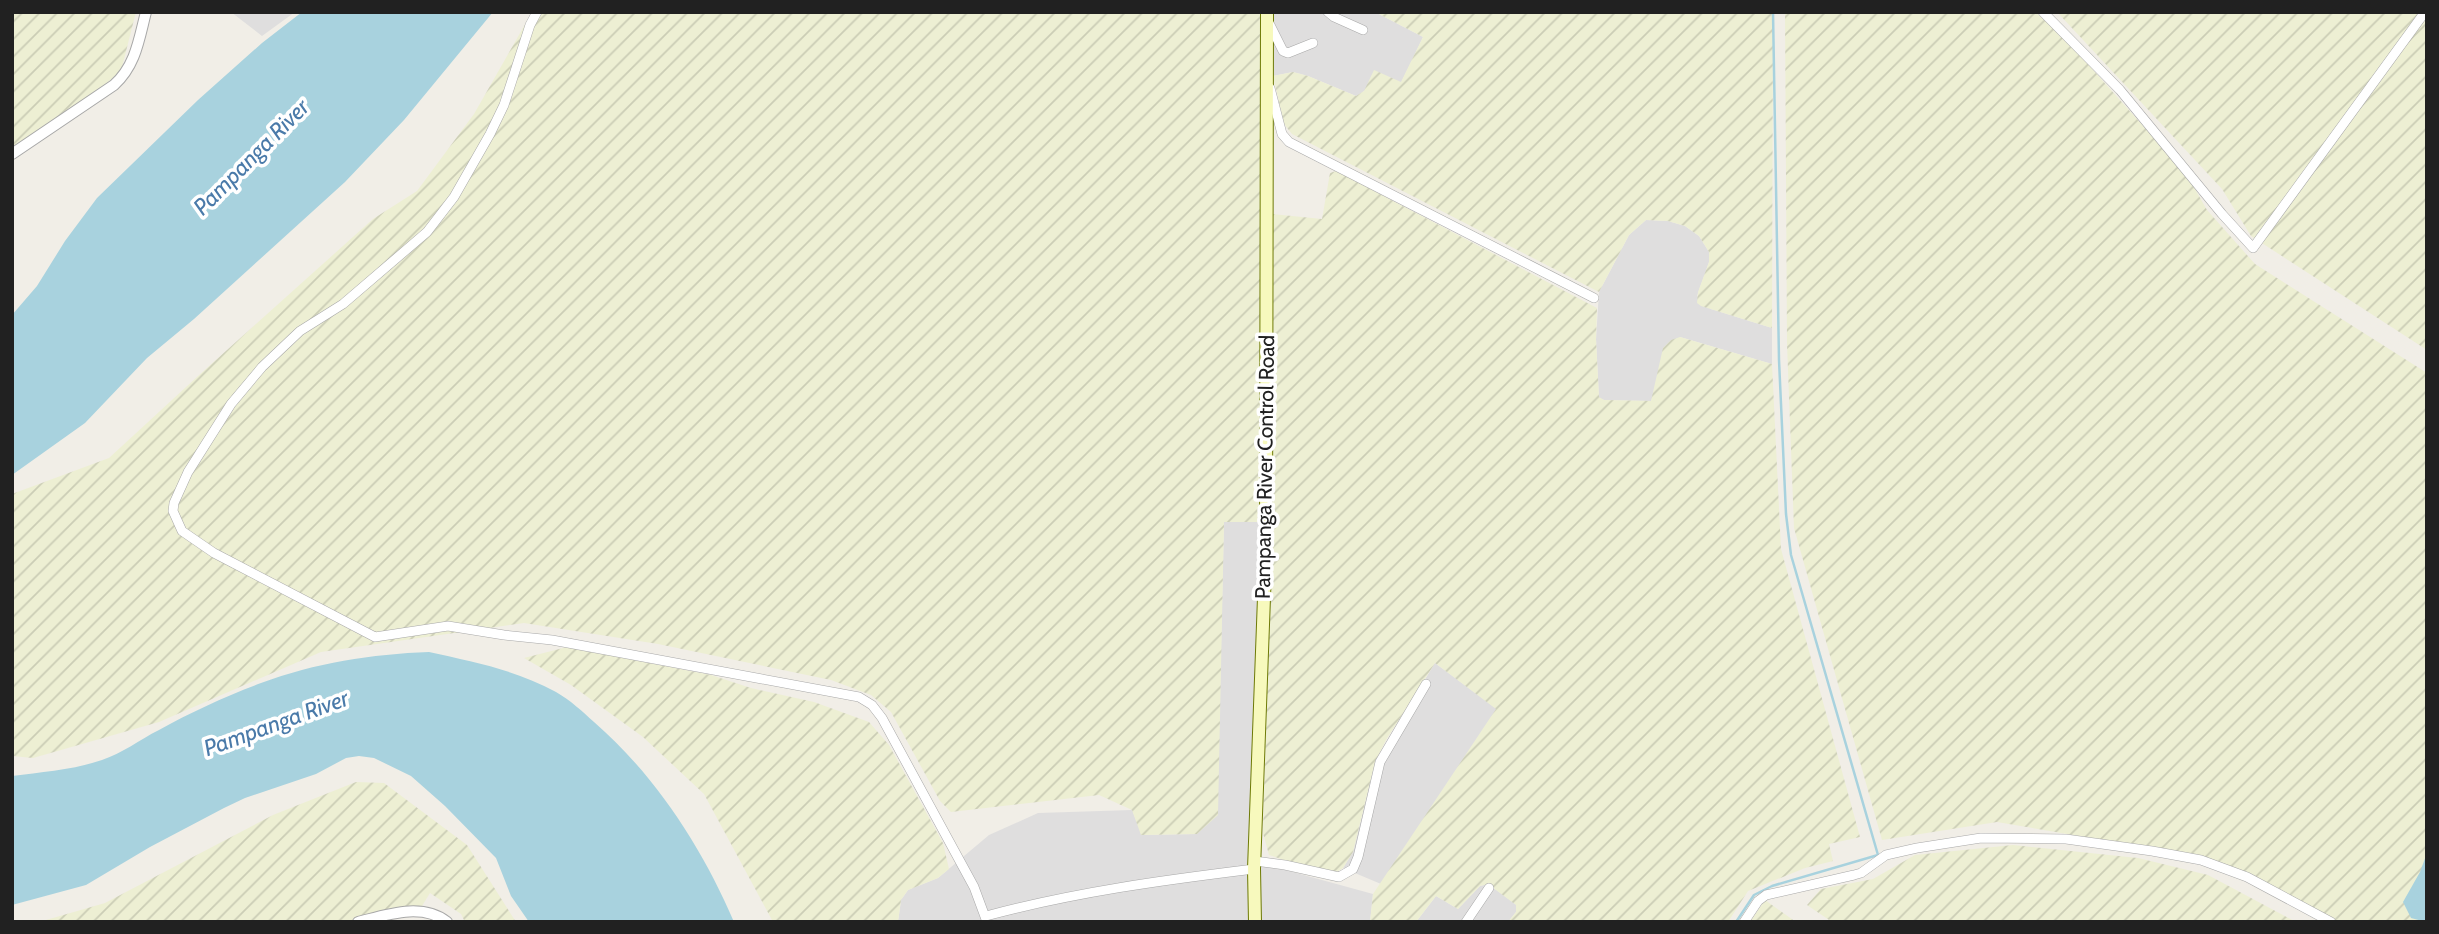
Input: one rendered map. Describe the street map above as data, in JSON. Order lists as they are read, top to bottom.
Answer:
{
  "streets": {
    "main road": ["Pampanga River Control Road"]
  },
  "water": ["Pampanga River"]
}
